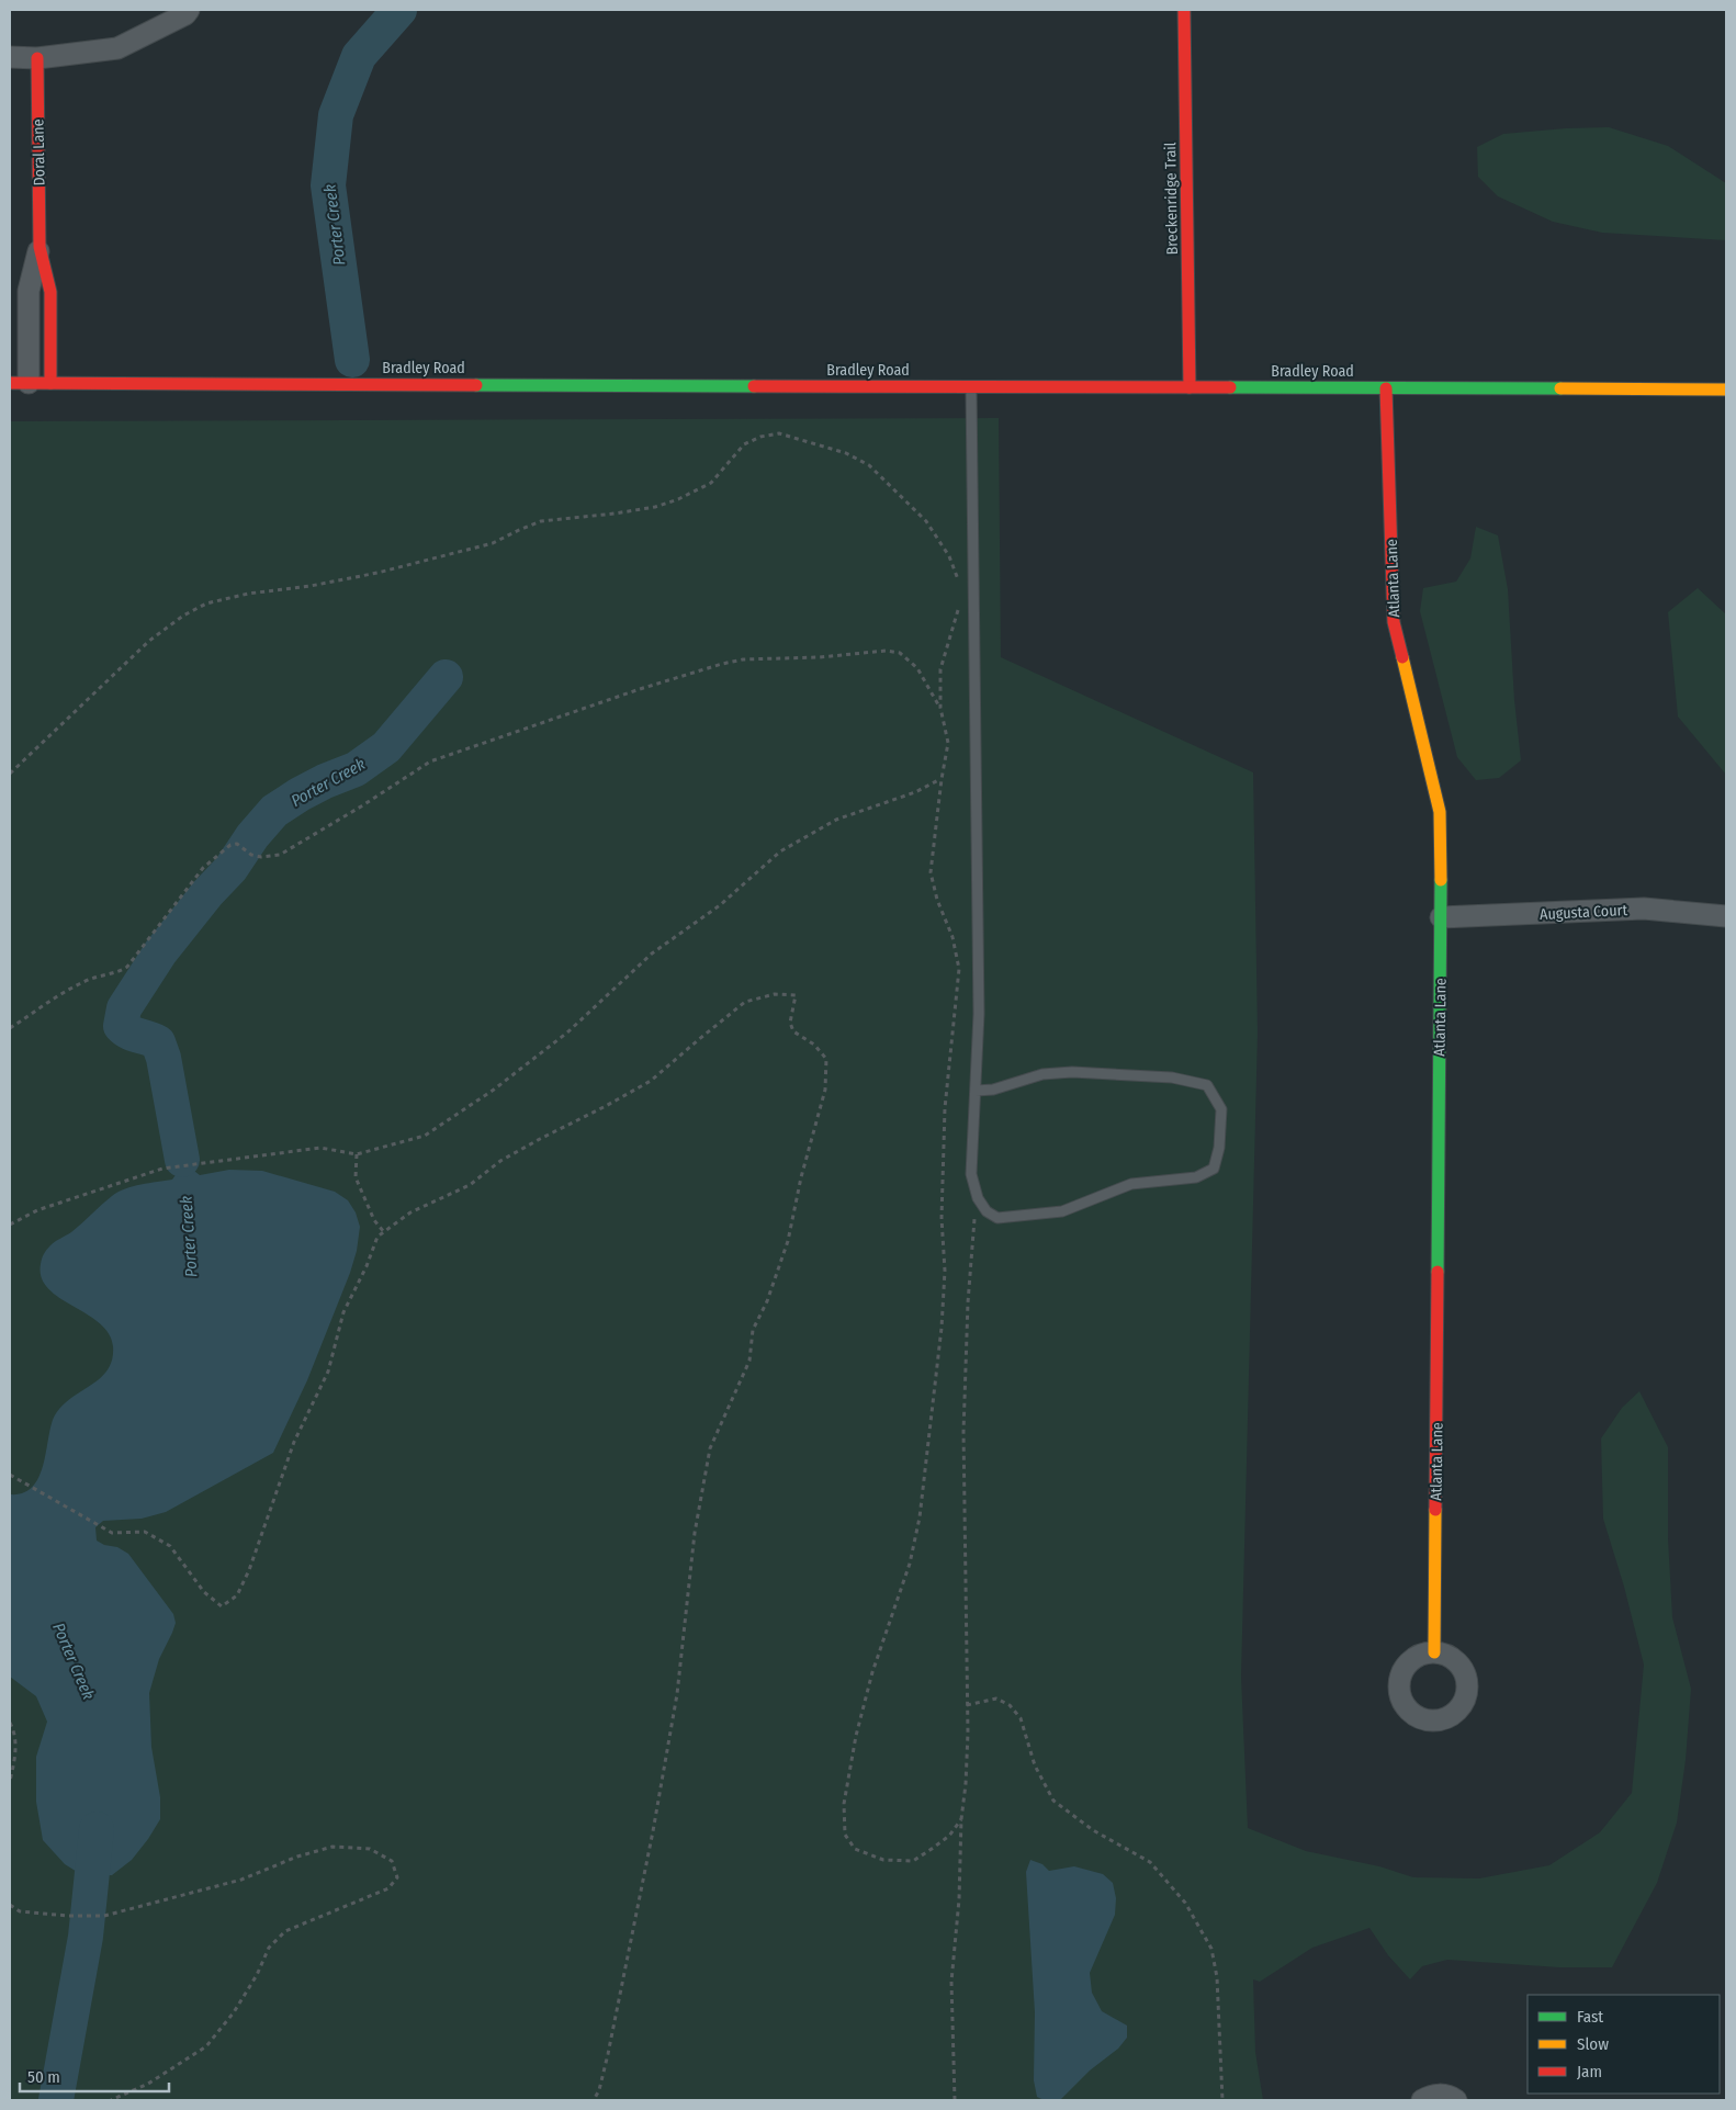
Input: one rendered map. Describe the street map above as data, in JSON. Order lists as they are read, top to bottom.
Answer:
{
  "streets": {
    "street": [
      "Doral Lane",
      "Breckenridge Trail",
      "Bradley Road",
      "Atlanta Lane",
      "Augusta Court"
    ]
  },
  "crossings": [
    ["Doral Lane", "Bradley Road"],
    ["Breckenridge Trail", "Bradley Road"],
    ["Bradley Road", "Atlanta Lane"],
    ["Atlanta Lane", "Augusta Court"]
  ],
  "water": ["Porter Creek"],
  "legend": ["Fast", "Slow", "Jam"],
  "scale_bar": "50 m"
}
